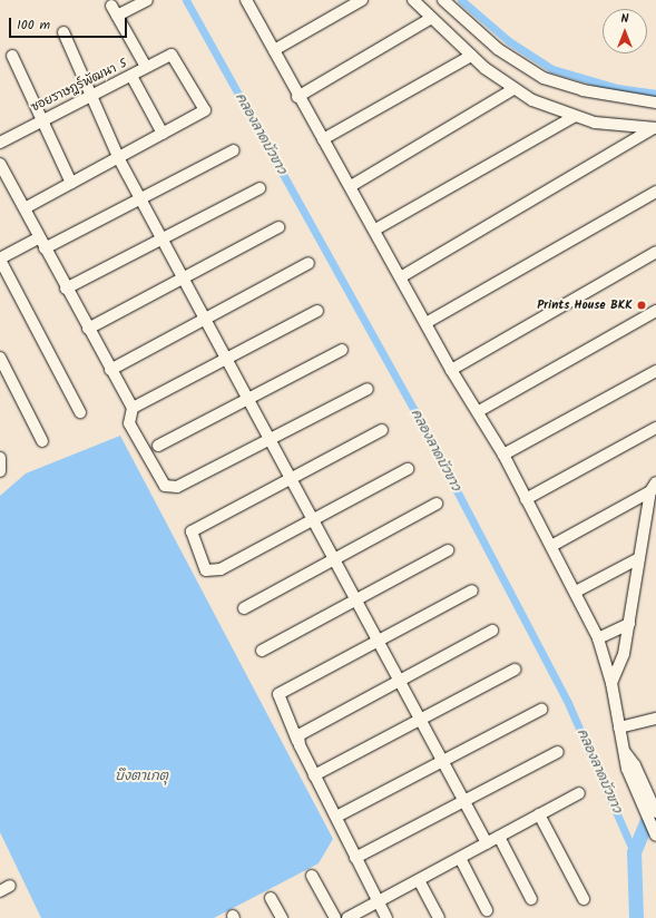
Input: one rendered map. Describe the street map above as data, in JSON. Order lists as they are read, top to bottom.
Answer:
{
  "streets": {
    "street": ["ซอยราษฎร์พัฒนา 5"]
  },
  "water": ["คลองลาดบัวขาว", "บึงตาเกตุ"],
  "places": ["Prints House BKK"],
  "scale_bar": "100 m",
  "north": "top"
}
